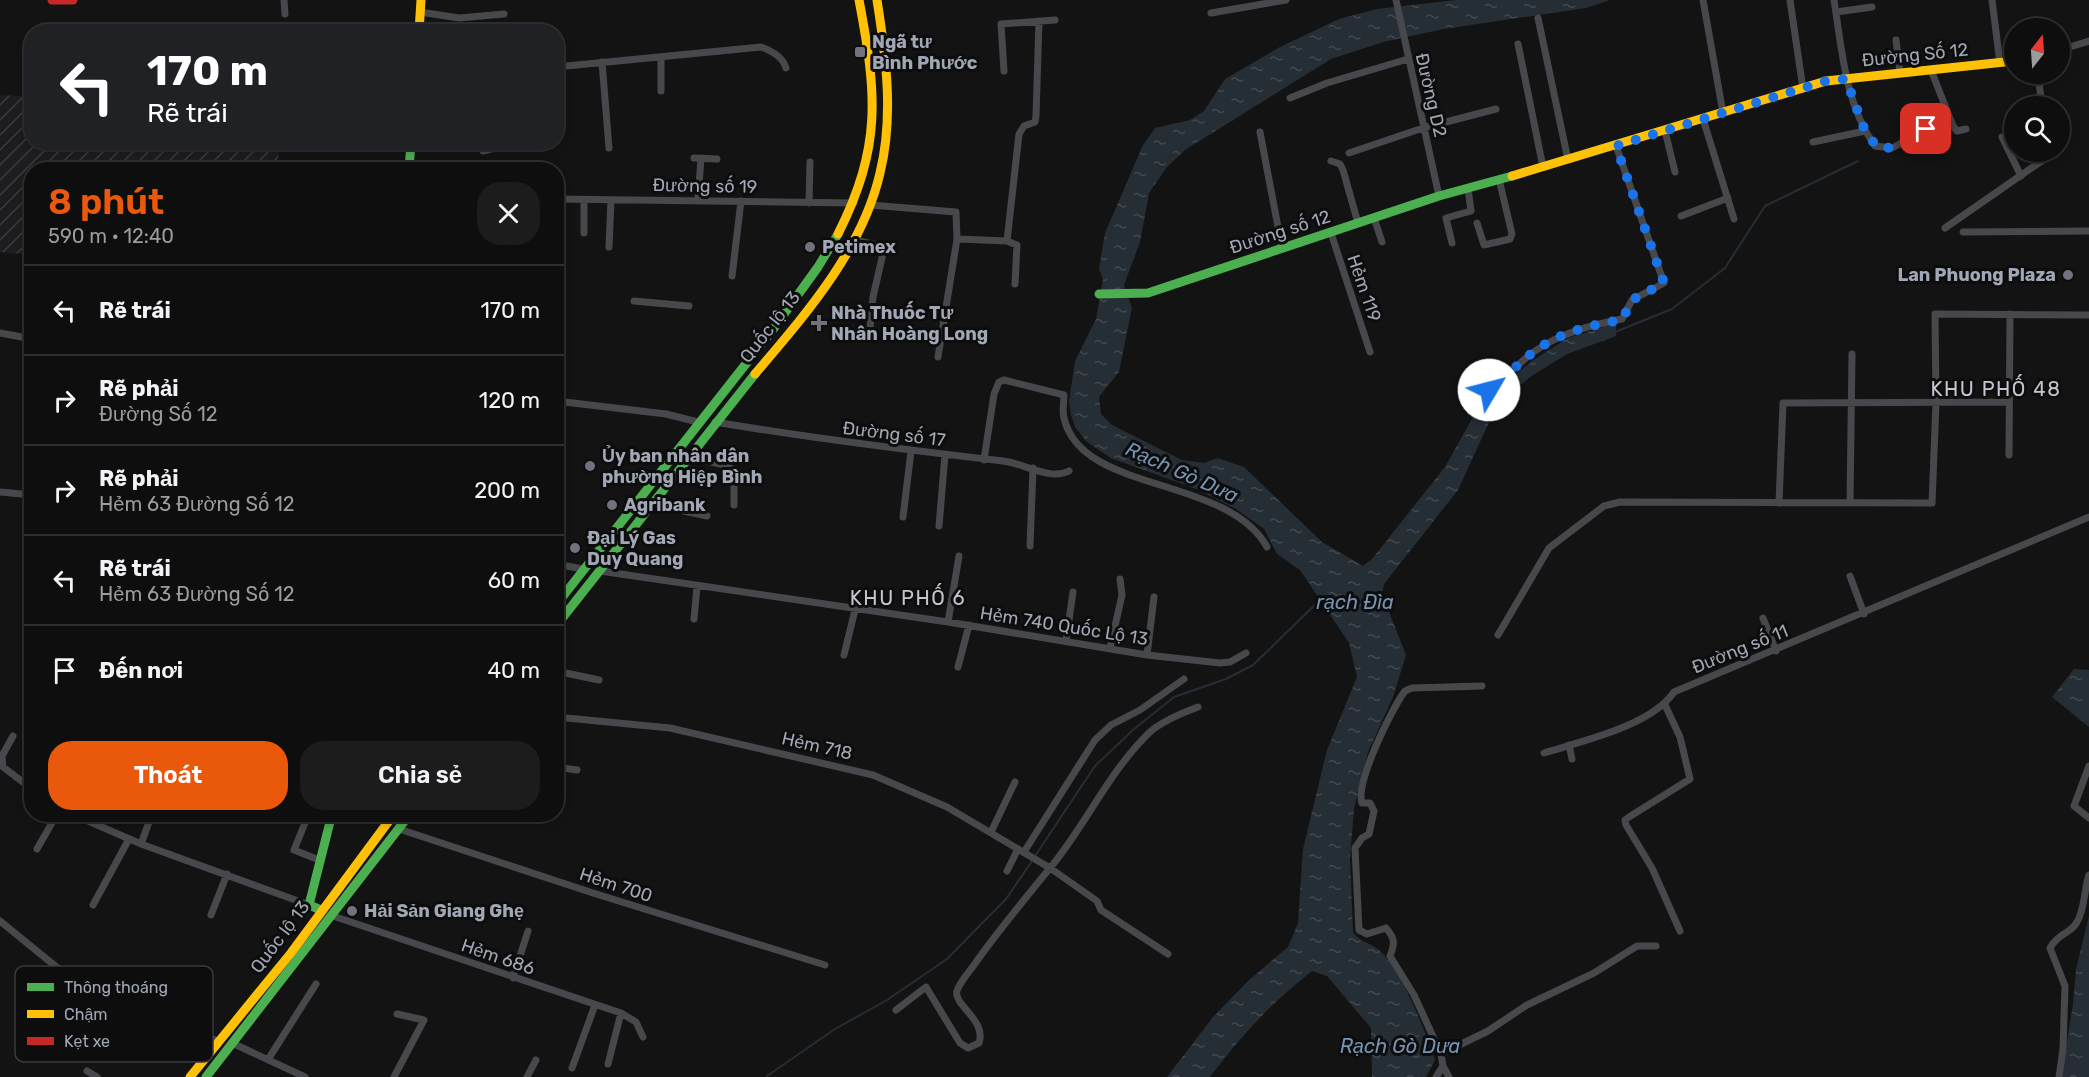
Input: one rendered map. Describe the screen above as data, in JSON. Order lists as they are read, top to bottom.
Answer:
{
  "streets": {
    "main road": ["Đường Số 12", "Đường số 12", "Quốc lộ 13"],
    "street": [
      "Đường D2",
      "Đường số 19",
      "Hẻm 119",
      "Đường số 17",
      "Hẻm 740 Quốc Lộ 13",
      "Đường số 11",
      "Hẻm 718",
      "Hẻm 700",
      "Hẻm 686"
    ]
  },
  "crossings": [
    ["Đường Số 12", "Đường D2"],
    ["Đường Số 12", "Đường số 12"],
    ["Đường D2", "Đường số 12"],
    ["Đường số 19", "Quốc lộ 13"],
    ["Đường số 12", "Hẻm 119"],
    ["Quốc lộ 13", "Đường số 17"],
    ["Quốc lộ 13", "Hẻm 740 Quốc Lộ 13"],
    ["Quốc lộ 13", "Hẻm 700"],
    ["Quốc lộ 13", "Hẻm 686"]
  ],
  "districts": ["KHU PHỐ 48", "KHU PHỐ 6"],
  "water": ["Rạch Gò Dưa", "rạch Đìa"],
  "places": {
    "transit": ["Ngã tư Bình Phước"],
    "other": [
      "Petimex",
      "Lan Phuong Plaza",
      "Ủy ban nhân dân phường Hiệp Bình",
      "Agribank",
      "Đại Lý Gas Duy Quang",
      "Hải Sản Giang Ghẹ"
    ],
    "health": ["Nhà Thuốc Tư Nhân Hoàng Long"]
  },
  "legend": ["Thông thoáng", "Chậm", "Kẹt xe"],
  "north": "top",
  "page": {
    "turn": ["170 m", "Rẽ trái"],
    "heading": ["8 phút", "590 m · 12:40"],
    "list": [
      {
        "name": "Rẽ trái",
        "value": "170 m"
      },
      {
        "name": "Rẽ phải",
        "note": "Đường Số 12",
        "value": "120 m"
      },
      {
        "name": "Rẽ phải",
        "note": "Hẻm 63 Đường Số 12",
        "value": "200 m"
      },
      {
        "name": "Rẽ trái",
        "note": "Hẻm 63 Đường Số 12",
        "value": "60 m"
      },
      {
        "name": "Đến nơi",
        "value": "40 m"
      }
    ],
    "buttons": ["Thoát", "Chia sẻ"]
  }
}
